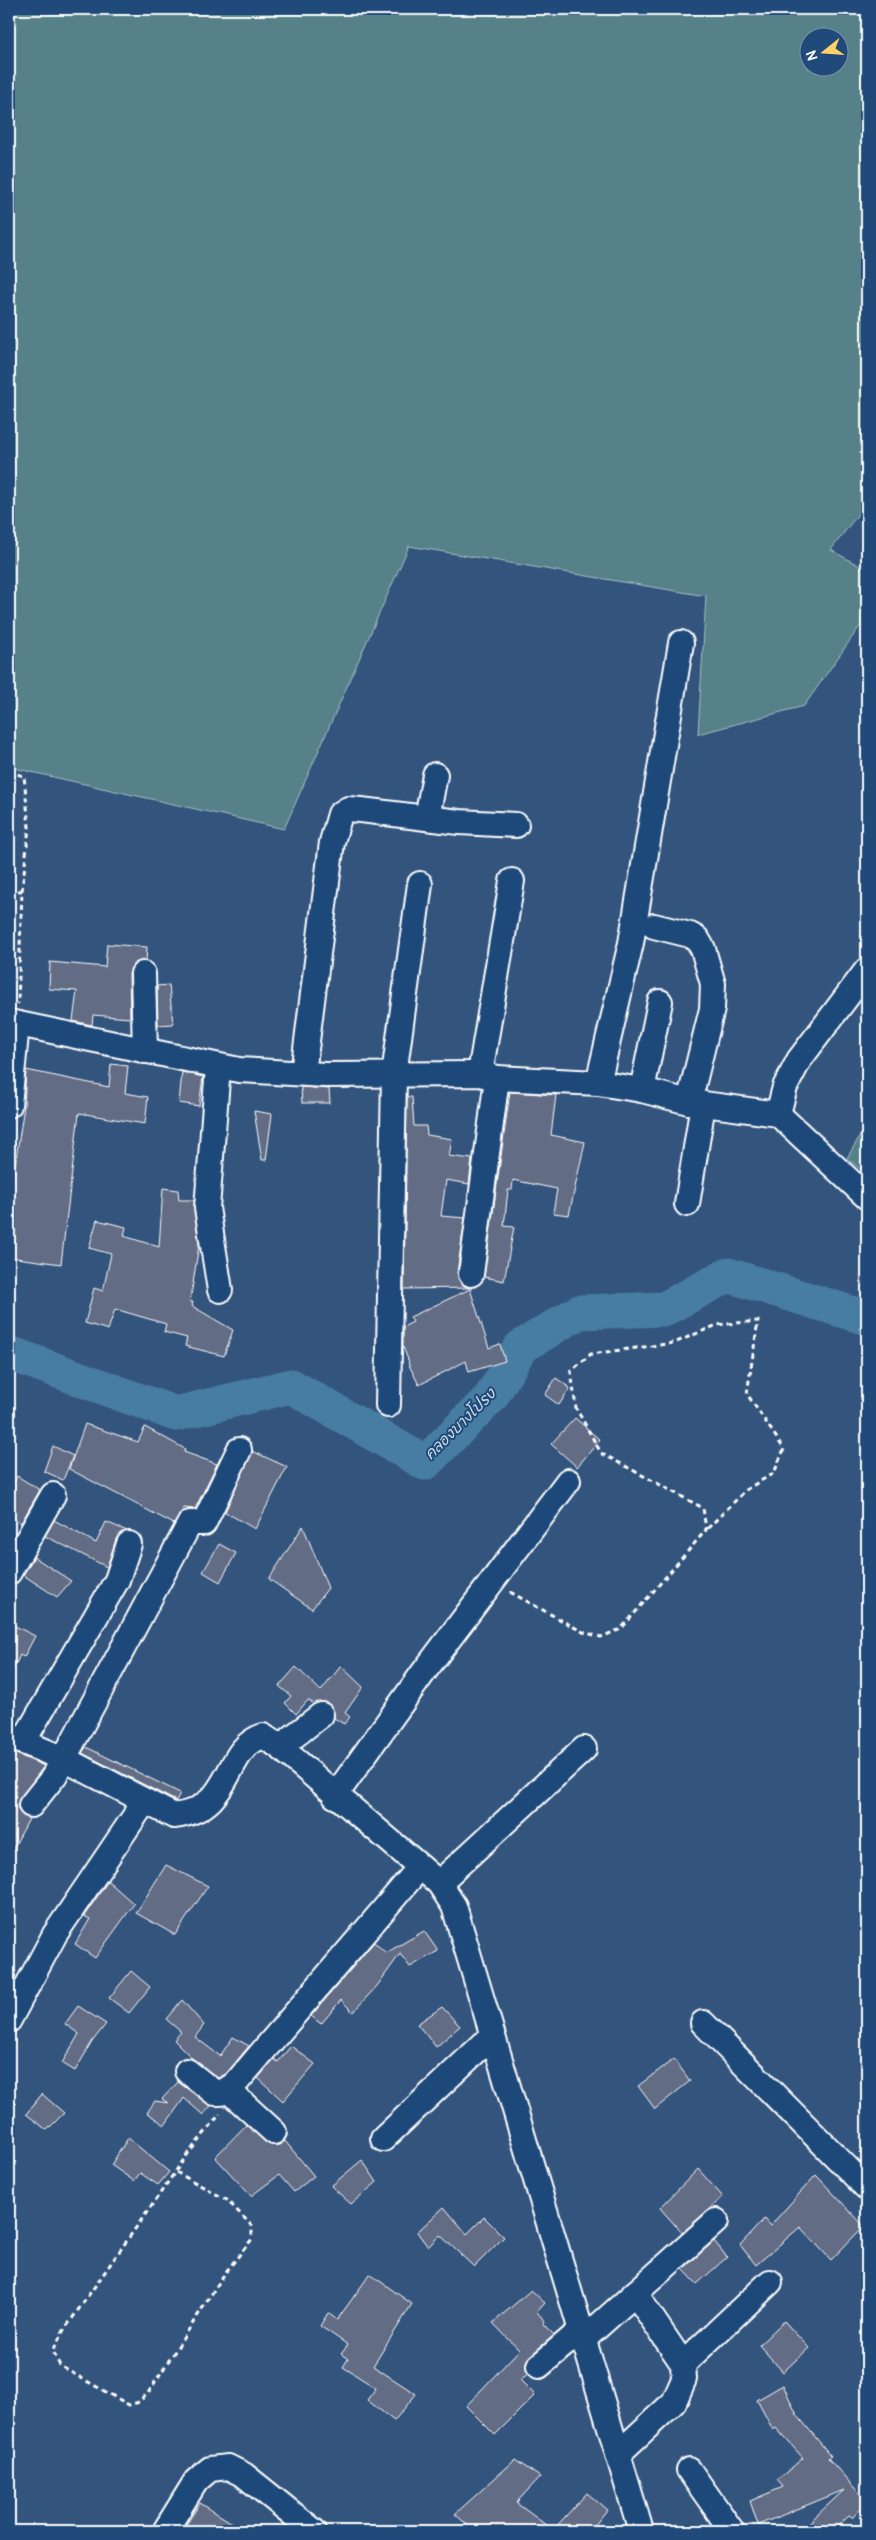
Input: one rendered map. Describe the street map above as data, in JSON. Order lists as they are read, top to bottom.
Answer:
{
  "water": ["คลองบางโปรง"],
  "north": "left"
}
